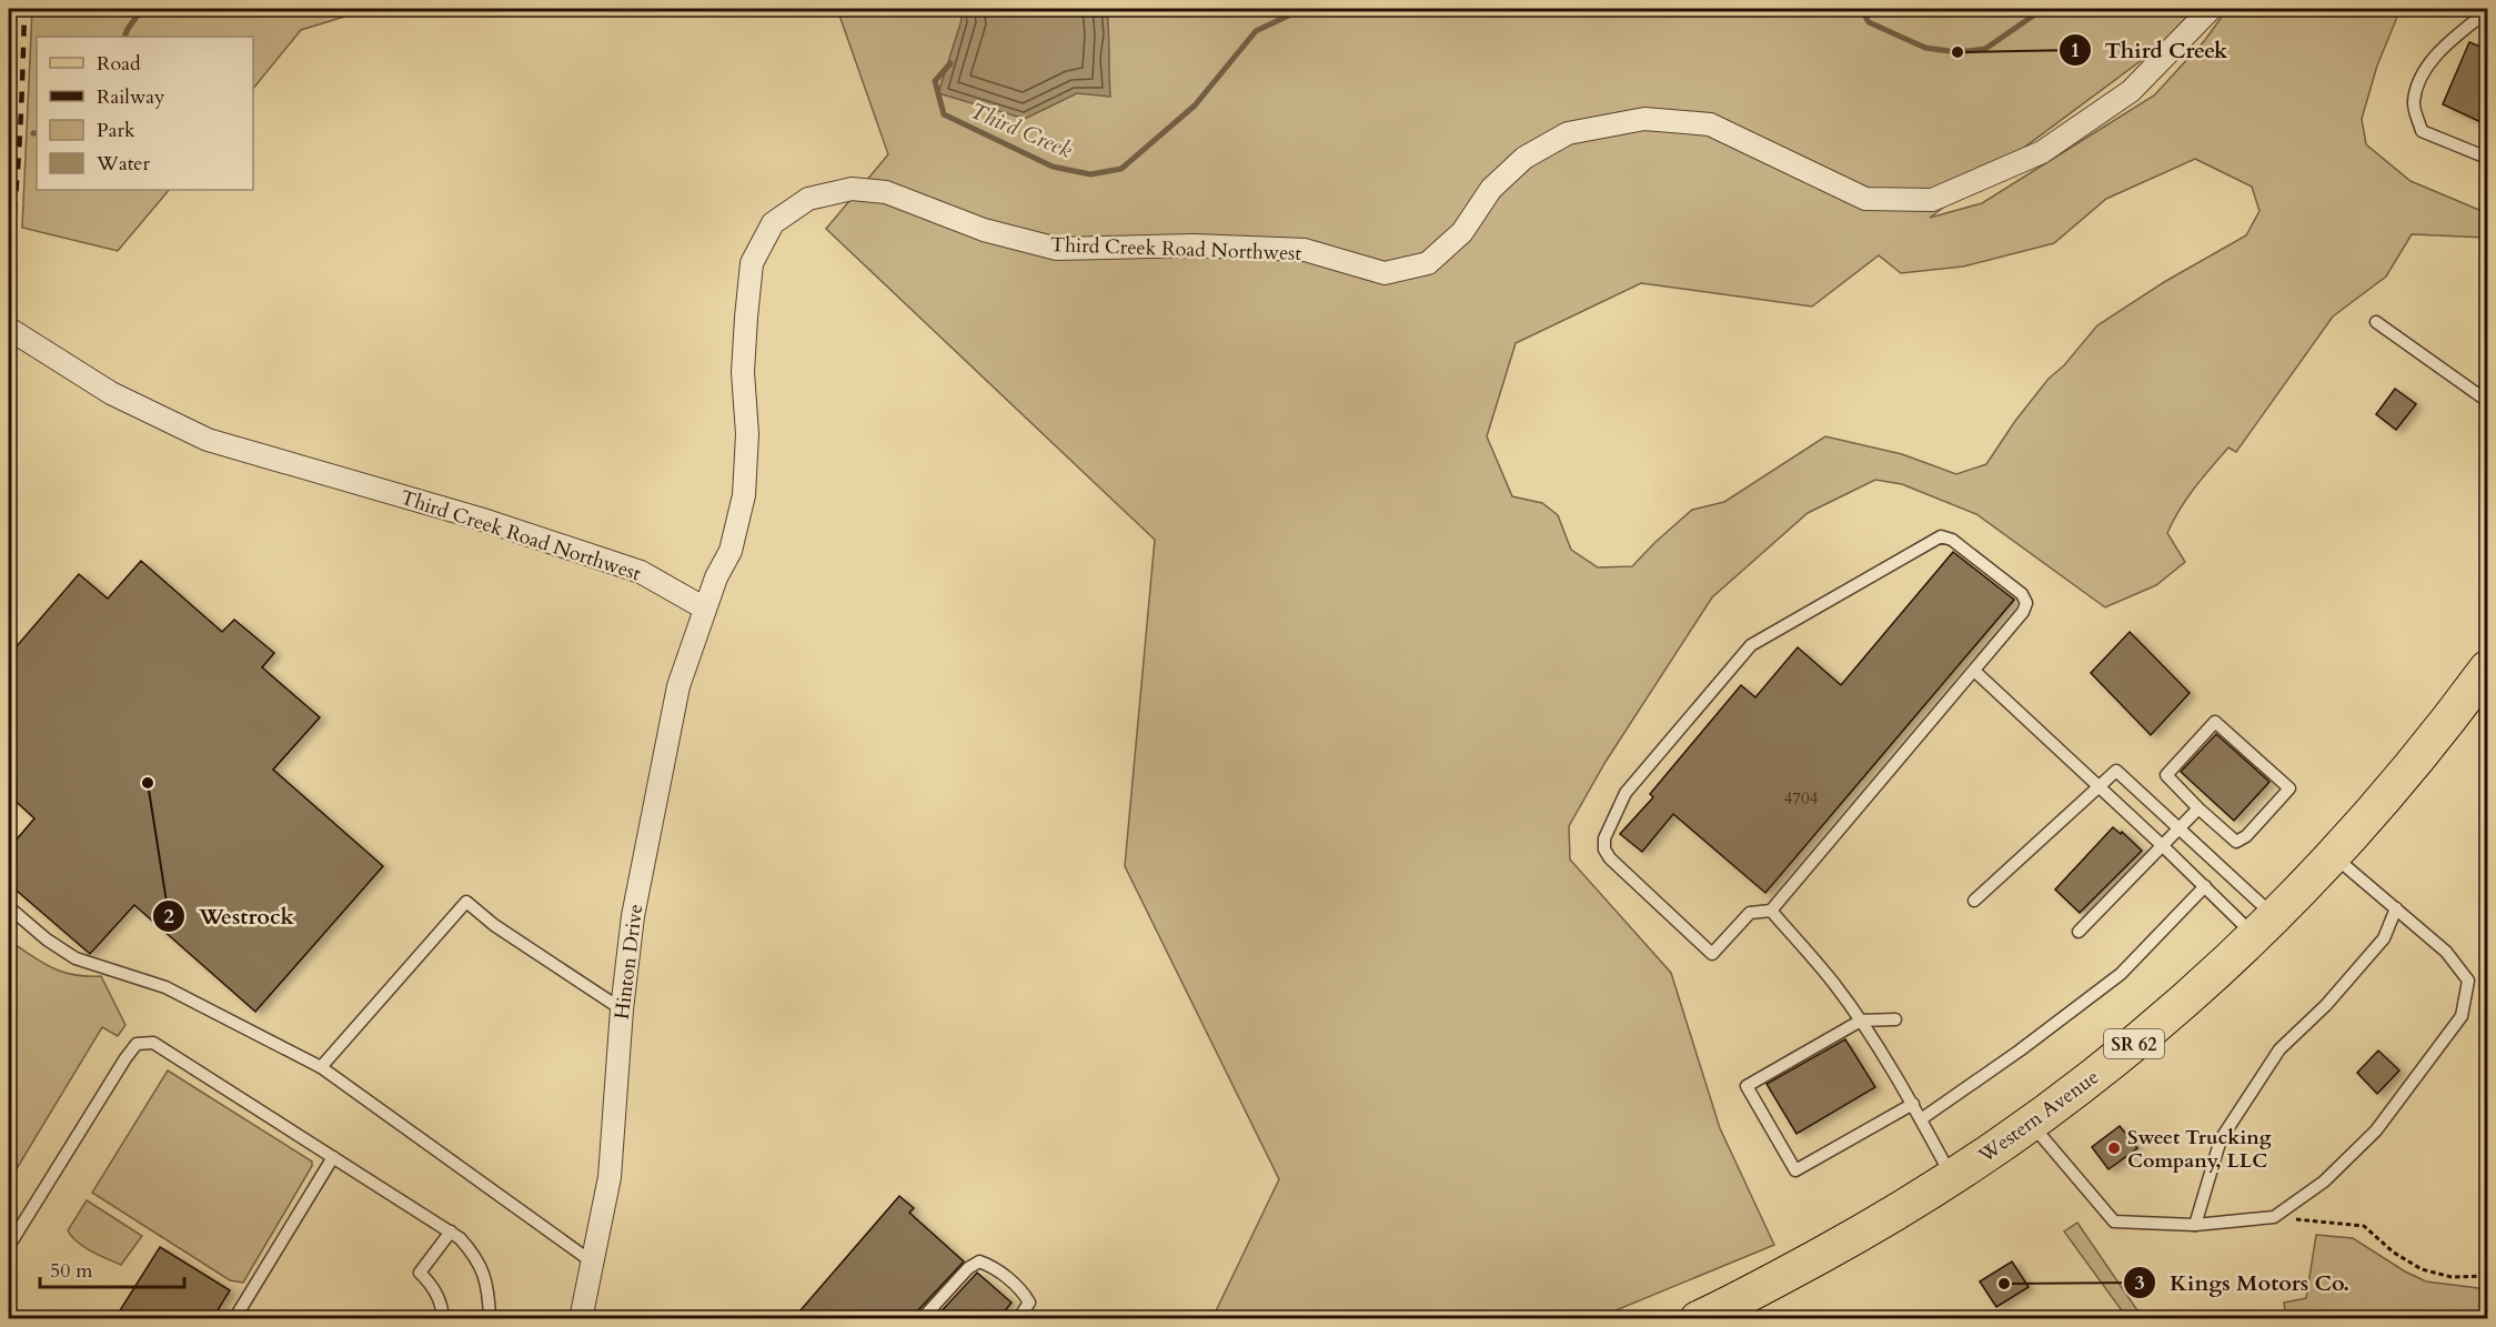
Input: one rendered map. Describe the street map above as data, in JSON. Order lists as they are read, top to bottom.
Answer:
{
  "streets": {
    "main road": ["SR 62", "Western Avenue"],
    "street": ["Third Creek Road Northwest", "Hinton Drive"]
  },
  "crossings": [
    ["Third Creek Road Northwest", "Hinton Drive"]
  ],
  "water": ["Third Creek"],
  "places": [
    "Third Creek",
    "Westrock",
    "Sweet Trucking Company, LLC",
    "Kings Motors Co."
  ],
  "house_numbers": ["4704"],
  "legend": [
    "Road",
    "Railway",
    "Park",
    "Water"
  ],
  "scale_bar": "50 m"
}
